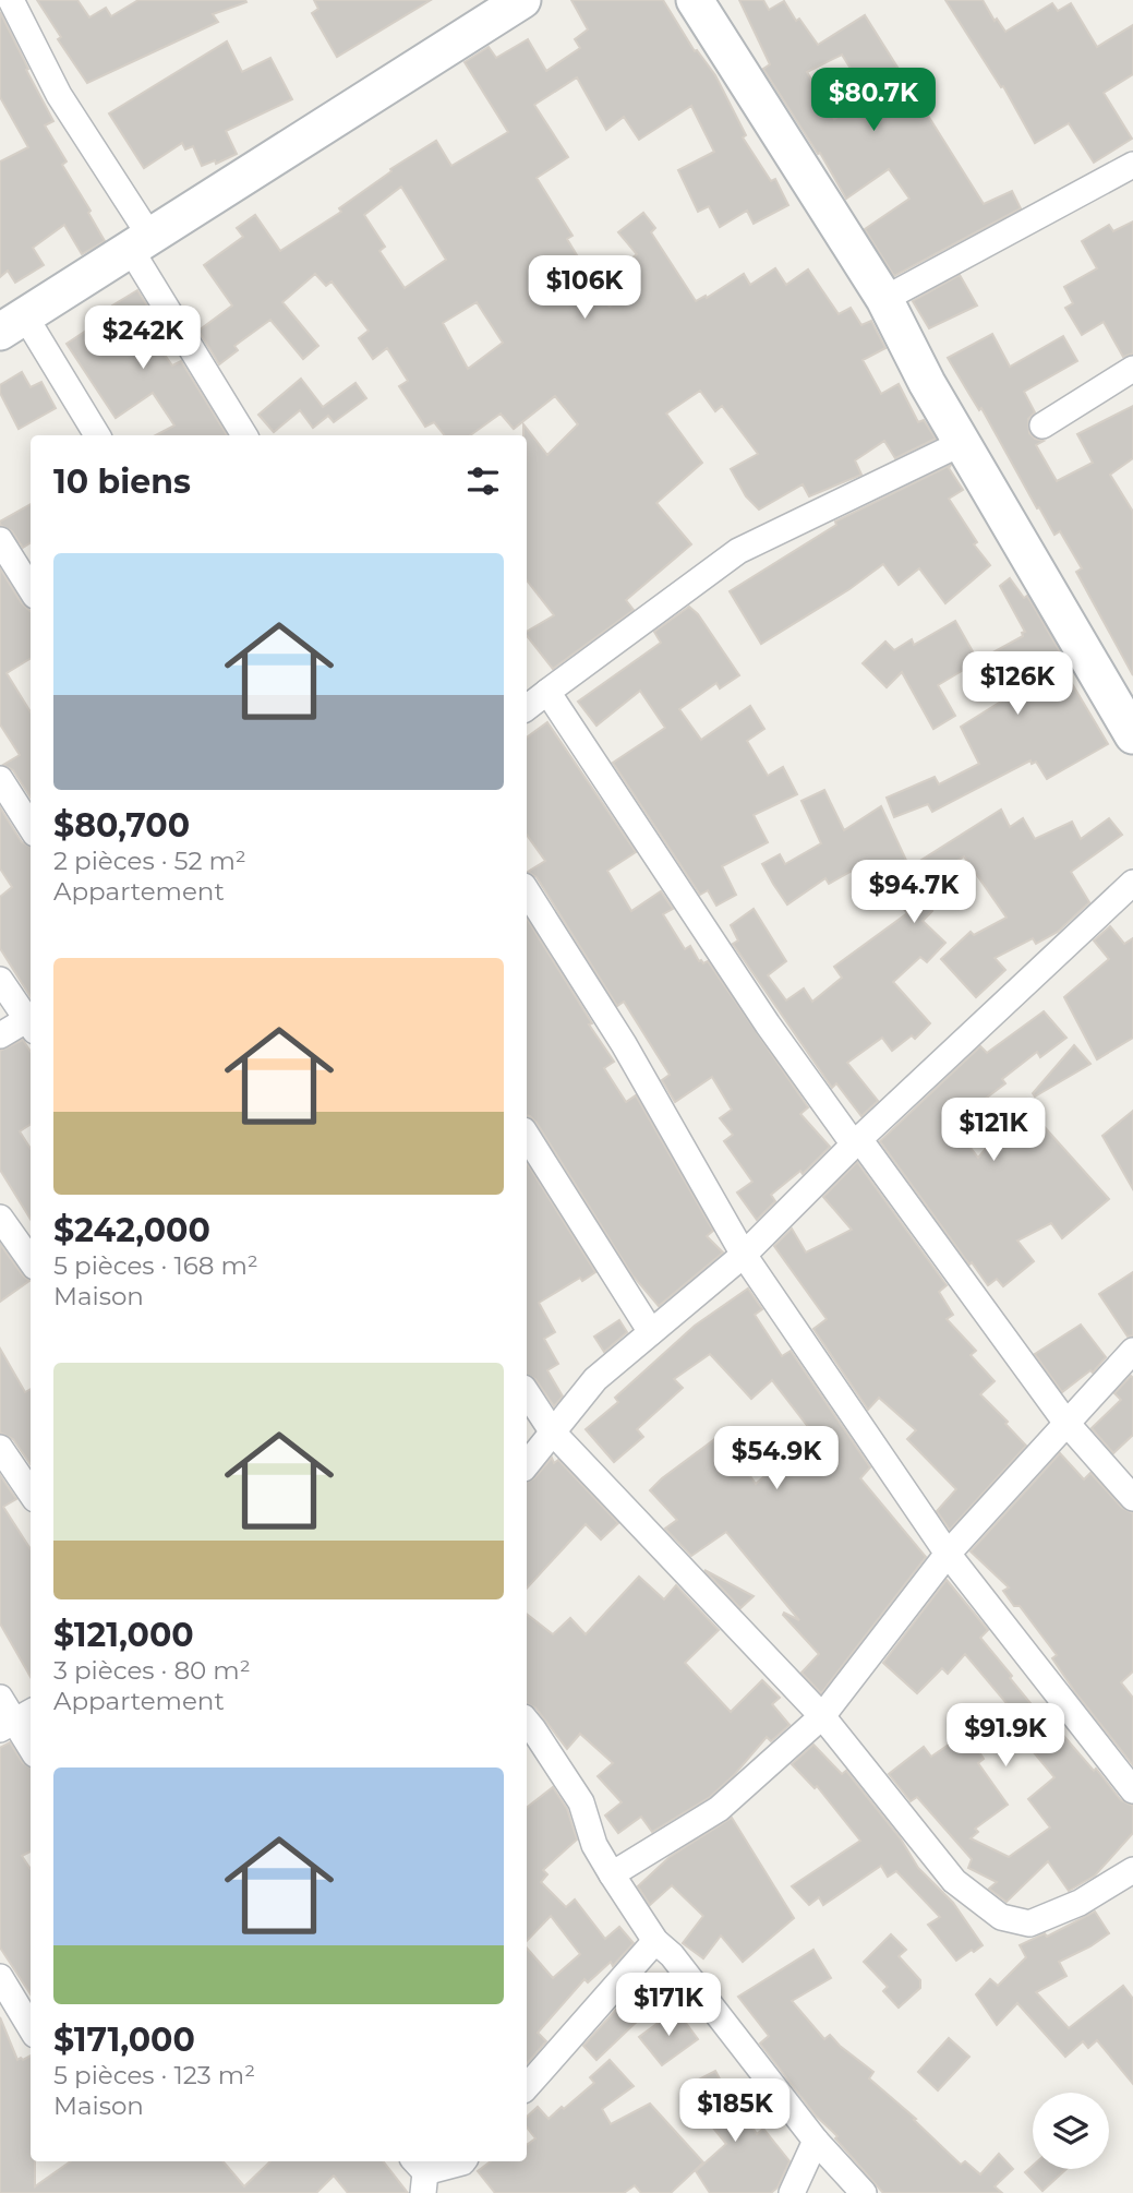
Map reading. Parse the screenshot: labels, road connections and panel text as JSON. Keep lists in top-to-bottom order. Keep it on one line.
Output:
{"page":{"price":["$80.7K","$106K","$242K","$126K","$94.7K","$121K","$54.9K","$91.9K","$171K","$185K"],"heading":"10 biens","list":[{"name":"$80,700","note":"2 pièces · 52 m² · Appartement"},{"name":"$242,000","note":"5 pièces · 168 m² · Maison"},{"name":"$121,000","note":"3 pièces · 80 m² · Appartement"},{"name":"$171,000","note":"5 pièces · 123 m² · Maison"}]}}
